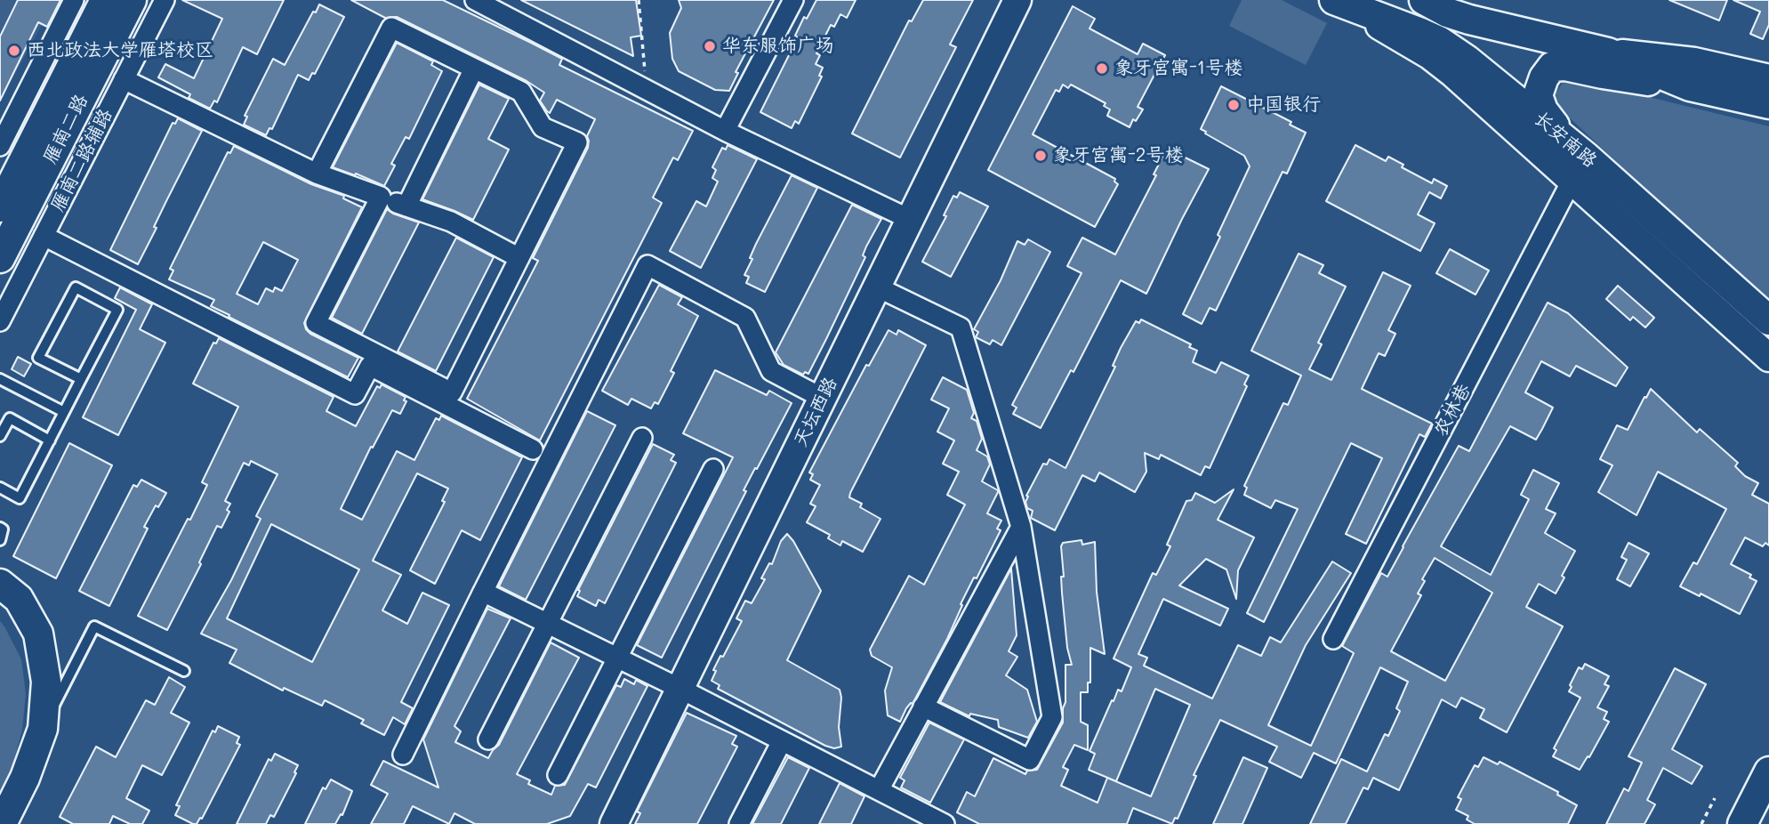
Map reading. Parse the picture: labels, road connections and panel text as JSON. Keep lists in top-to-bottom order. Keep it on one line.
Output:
{"streets":{"main road":["雁南二路","长安南路"],"street":["雁南二路辅路","农林巷","天坛西路"]},"places":["华东服饰广场","西北政法大学雁塔校区","象牙宫寓-1号楼","中国银行","象牙宫寓-2号楼"]}
